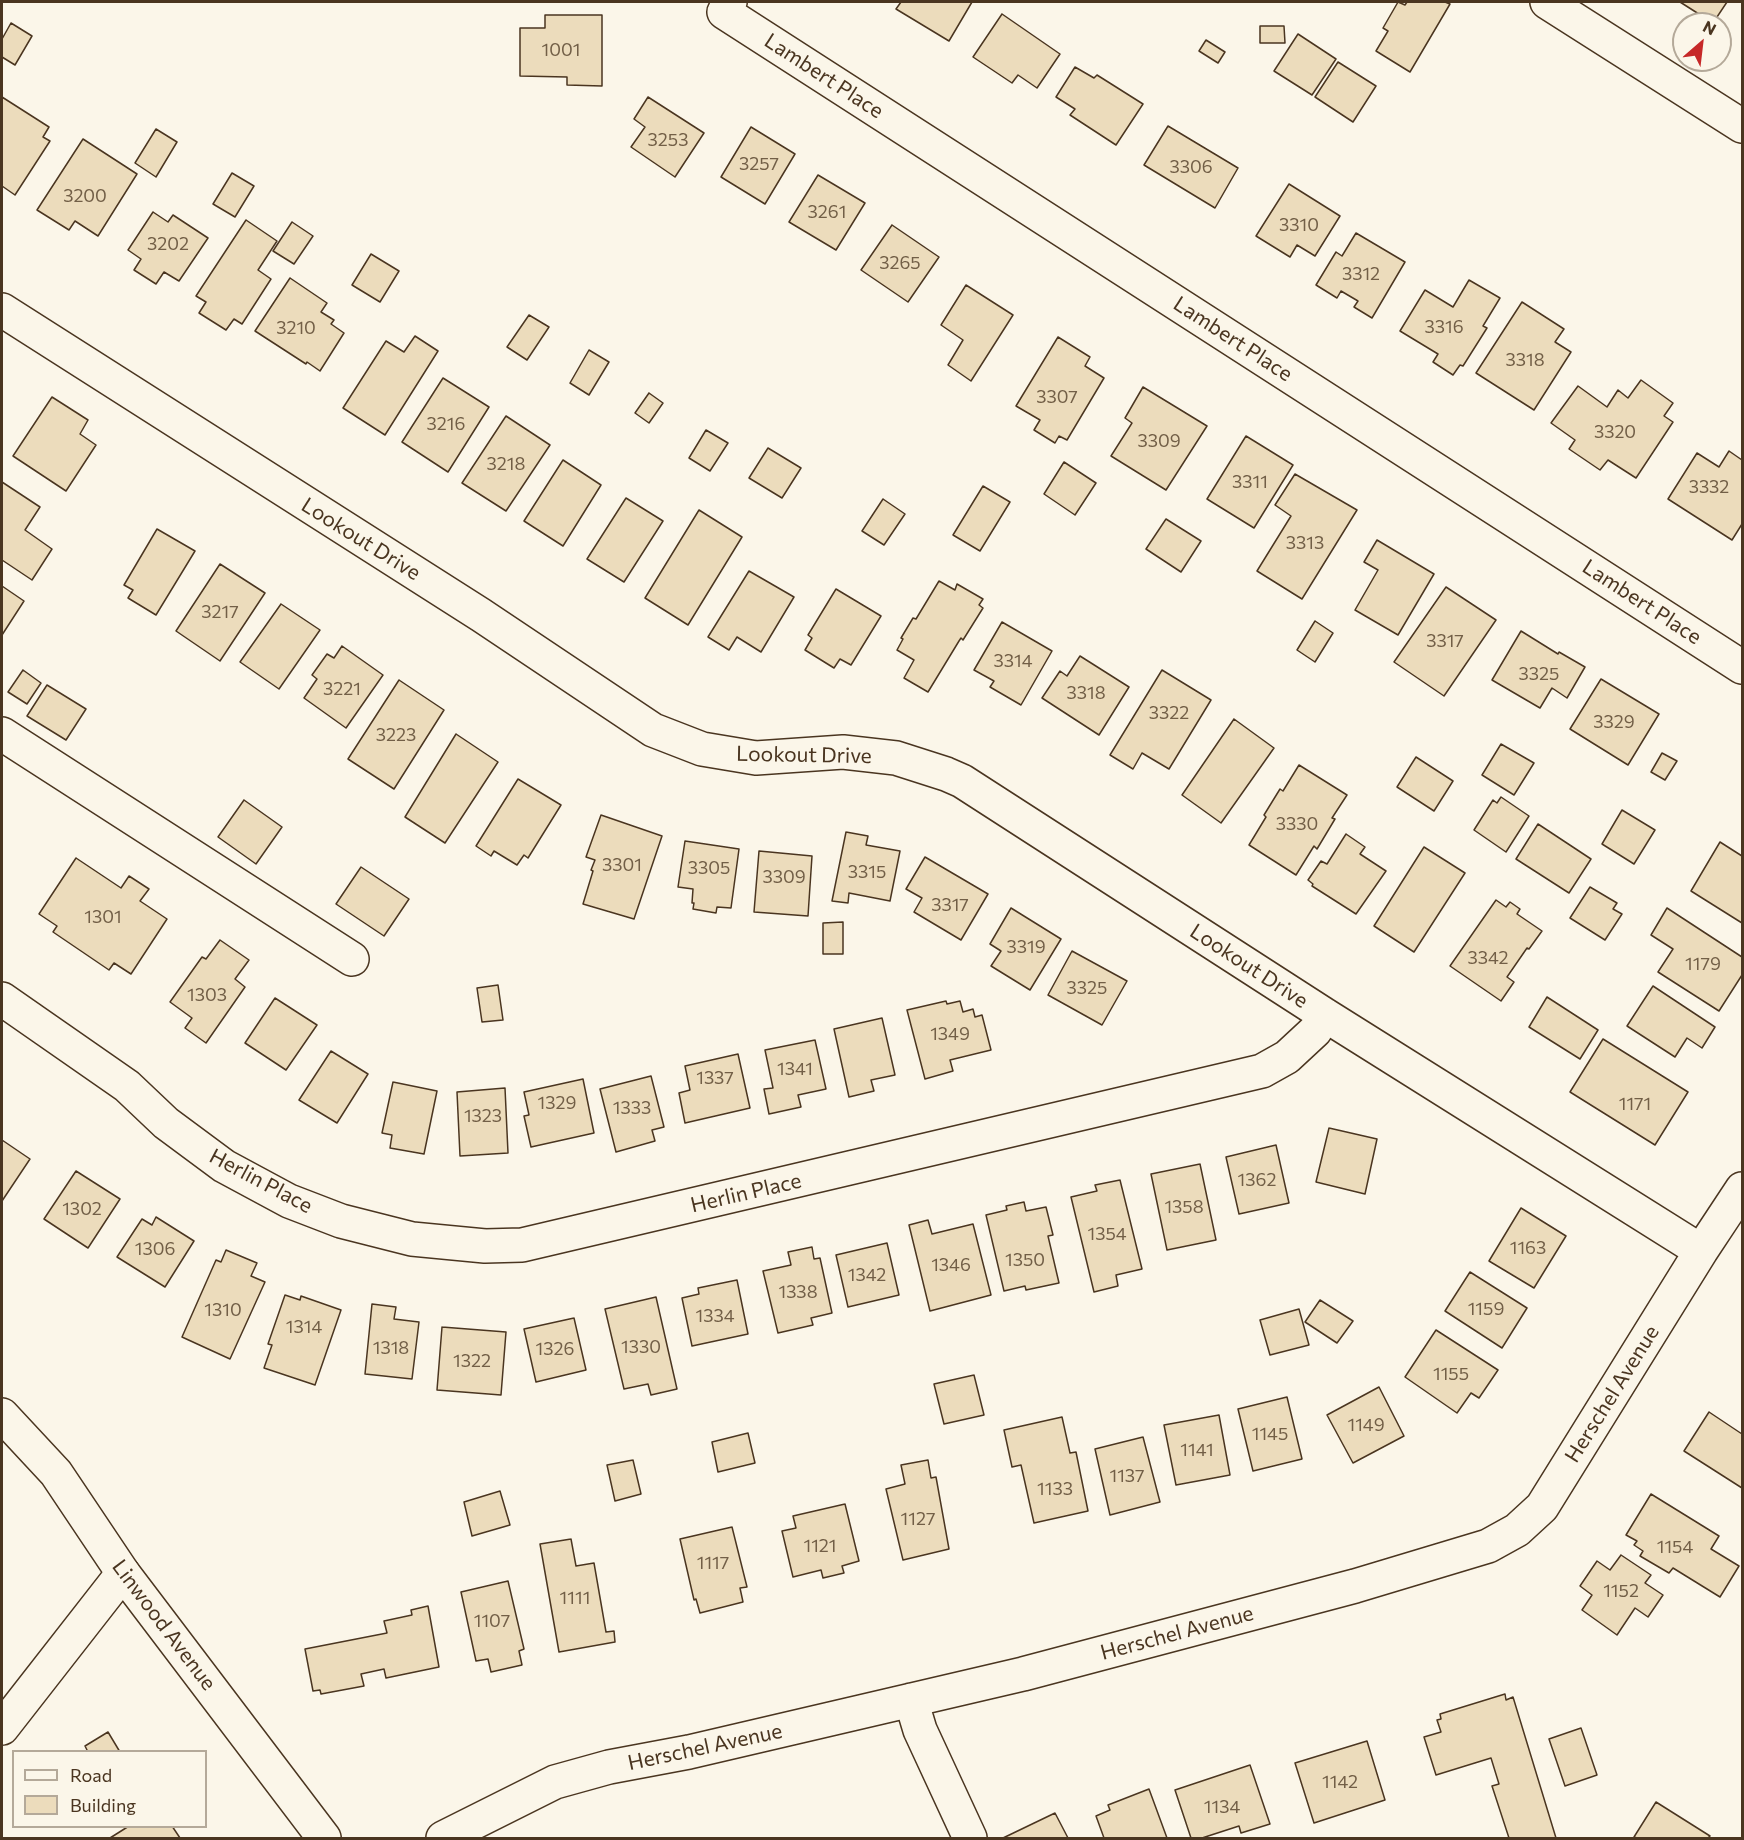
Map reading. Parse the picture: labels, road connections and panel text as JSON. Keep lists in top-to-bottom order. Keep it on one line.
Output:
{"streets":{"street":["Lambert Place","Lookout Drive","Herlin Place","Herschel Avenue","Linwood Avenue"]},"crossings":[["Lookout Drive","Herlin Place"],["Lookout Drive","Herschel Avenue"]],"house_numbers":["1001","3253","3257","3306","3200","3261","3310","3202","3265","3312","3316","3210","3318","3307","3216","3320","3309","3218","3311","3332","3313","3217","3317","3314","3325","3221","3318","3322","3329","3223","3330","3301","3305","3315","3309","3317","1301","3319","3342","1179","3325","1303","1349","1341","1337","1329","1171","1333","1323","1362","1358","1302","1354","1163","1306","1350","1346","1342","1338","1159","1310","1334","1314","1330","1318","1326","1322","1155","1149","1145","1141","1137","1133","1127","1121","1154","1117","1152","1111","1107","1142","1134"],"legend":["Road","Building"],"north":"top right"}
